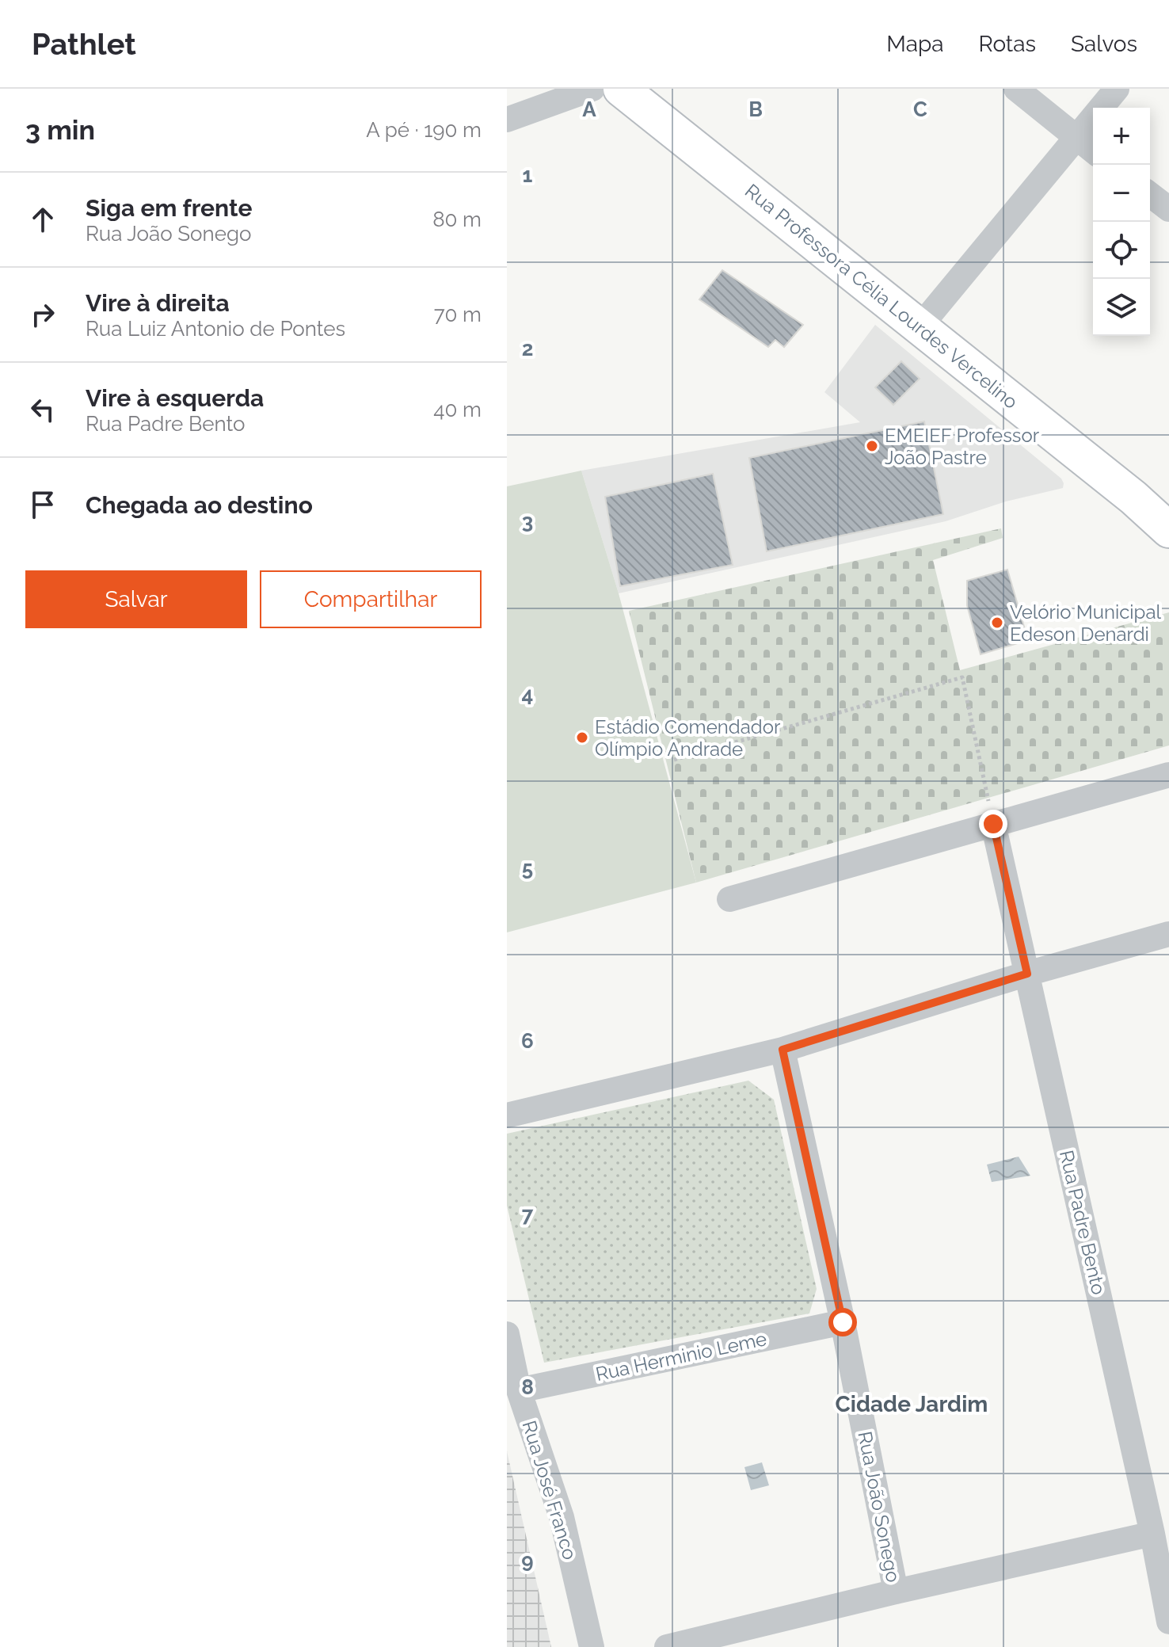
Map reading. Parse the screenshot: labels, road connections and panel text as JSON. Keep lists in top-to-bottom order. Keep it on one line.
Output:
{"streets":{"main road":["Rua Professora Célia Lourdes Vercelino"],"street":["Rua Padre Bento","Rua Herminio Leme","Rua José Franco","Rua João Sonego"]},"crossings":[["Rua Herminio Leme","Rua José Franco"],["Rua Herminio Leme","Rua João Sonego"]],"districts":["Cidade Jardim"],"places":["EMEIEF Professor João Pastre","Velório Municipal Edeson Denardi","Estádio Comendador Olímpio Andrade"],"page":{"header":"Pathlet","nav":["Mapa","Rotas","Salvos"],"heading":["3 min","A pé · 190 m"],"map_buttons":["+","−"],"list":[["Siga em frente","Rua João Sonego","80 m"],["Vire à direita","Rua Luiz Antonio de Pontes","70 m"],["Vire à esquerda","Rua Padre Bento","40 m"],"Chegada ao destino"],"buttons":["Salvar","Compartilhar"]},"grid":{"columns":["A","B","C"],"rows":["1","2","3","4","5","6","7","8","9"]}}
